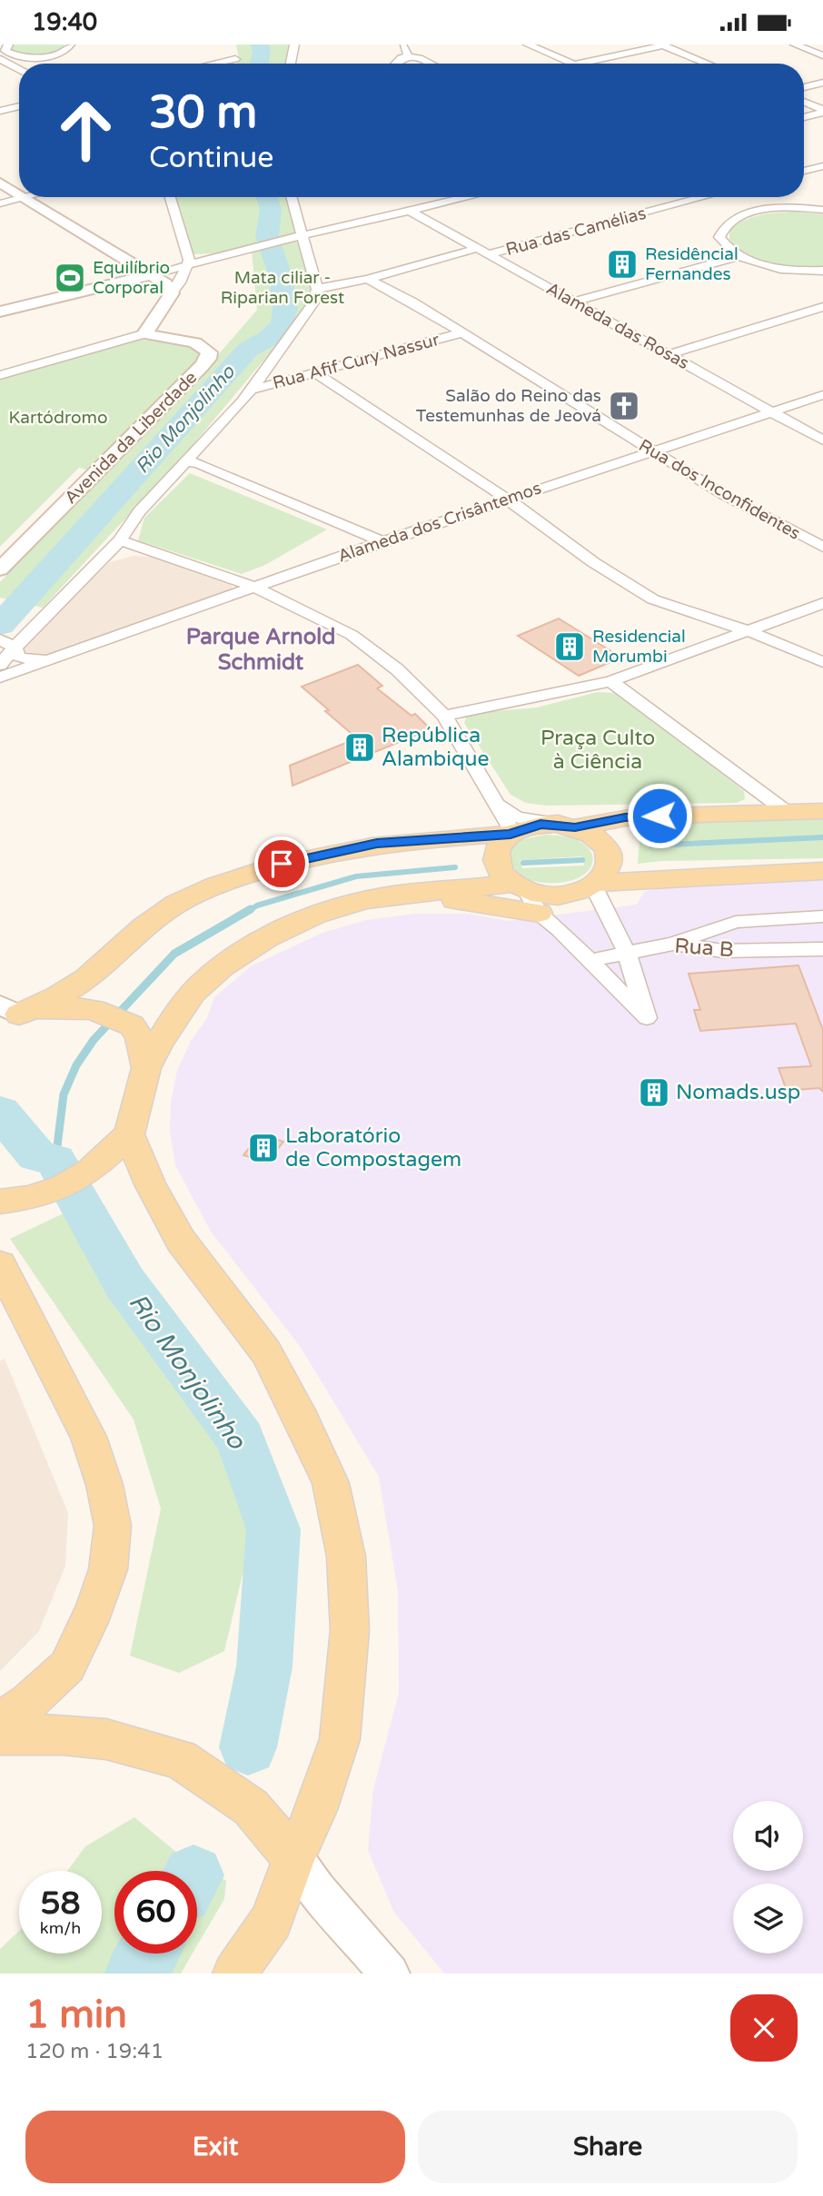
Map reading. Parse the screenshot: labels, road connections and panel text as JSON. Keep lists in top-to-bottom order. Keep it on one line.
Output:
{"streets":{"street":["Rua das Camélias","Alameda das Rosas","Rua Afif Cury Nassur","Avenida da Liberdade","Rua dos Inconfidentes","Alameda dos Crisântemos","Rua B"]},"crossings":[["Rua das Camélias","Alameda das Rosas"],["Rua das Camélias","Rua dos Inconfidentes"],["Alameda das Rosas","Alameda dos Crisântemos"],["Rua Afif Cury Nassur","Rua dos Inconfidentes"],["Rua dos Inconfidentes","Alameda dos Crisântemos"]],"districts":["Parque Arnold Schmidt"],"water":["Rio Monjolinho"],"parks":["Mata ciliar - Riparian Forest","Kartódromo","Praça Culto à Ciência"],"places":{"building":["Residêncial Fernandes","Residencial Morumbi","República Alambique","Nomads.usp","Laboratório de Compostagem"],"sports":["Equilíbrio Corporal"],"church":["Salão do Reino das Testemunhas de Jeová"]},"page":{"status":"19:40","turn":["30 m","Continue"],"speed":"58 km/h","limit":"60","heading":["1 min","120 m · 19:41"],"buttons":["Exit","Share"]}}
